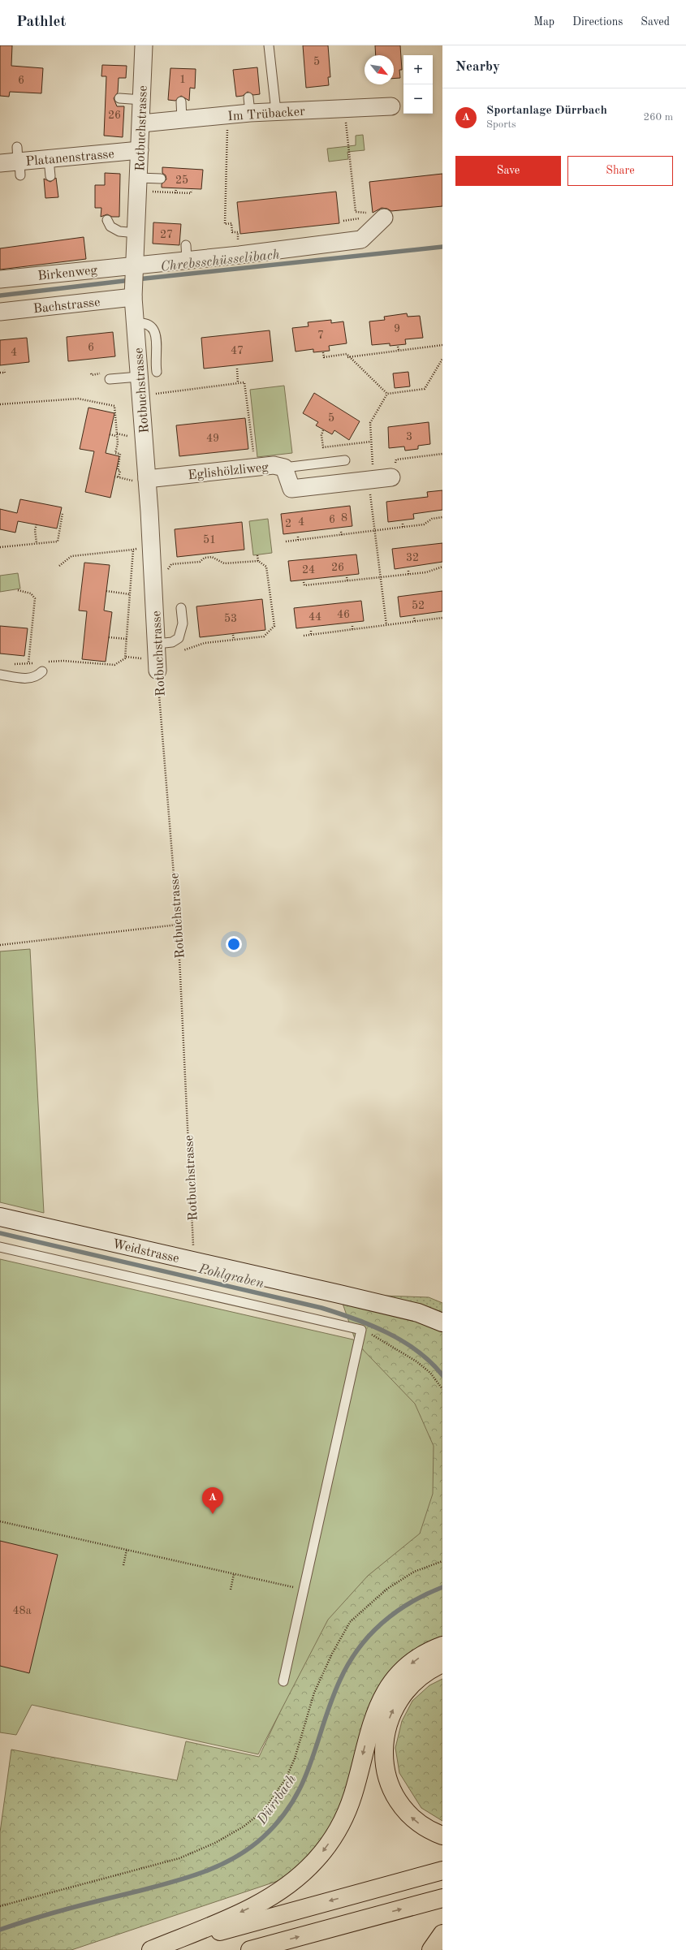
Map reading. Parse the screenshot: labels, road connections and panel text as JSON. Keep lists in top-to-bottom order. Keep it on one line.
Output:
{"streets":{"main road":["Weidstrasse"],"street":["Im Trübacker","Rotbuchstrasse","Platanenstrasse","Birkenweg","Bachstrasse","Eglishölzliweg"]},"crossings":[["Im Trübacker","Rotbuchstrasse"],["Rotbuchstrasse","Platanenstrasse"],["Rotbuchstrasse","Birkenweg"],["Rotbuchstrasse","Bachstrasse"],["Rotbuchstrasse","Eglishölzliweg"],["Rotbuchstrasse","Weidstrasse"]],"water":["Chrebsschüsselibach","Pohlgraben","Dürrbach"],"house_numbers":["5","1","6","26","25","27","9","7","6","47","4","5","3","49","8","6","4","2","51","32","26","24","52","46","44","53","48a"],"north":"bottom right","page":{"header":"Pathlet","nav":["Map","Directions","Saved"],"heading":"Nearby","map_buttons":["+","−"],"list":[{"mark":"A","name":"Sportanlage Dürrbach","note":"Sports","value":"260 m"}],"buttons":["Save","Share"],"pins":"A"}}
